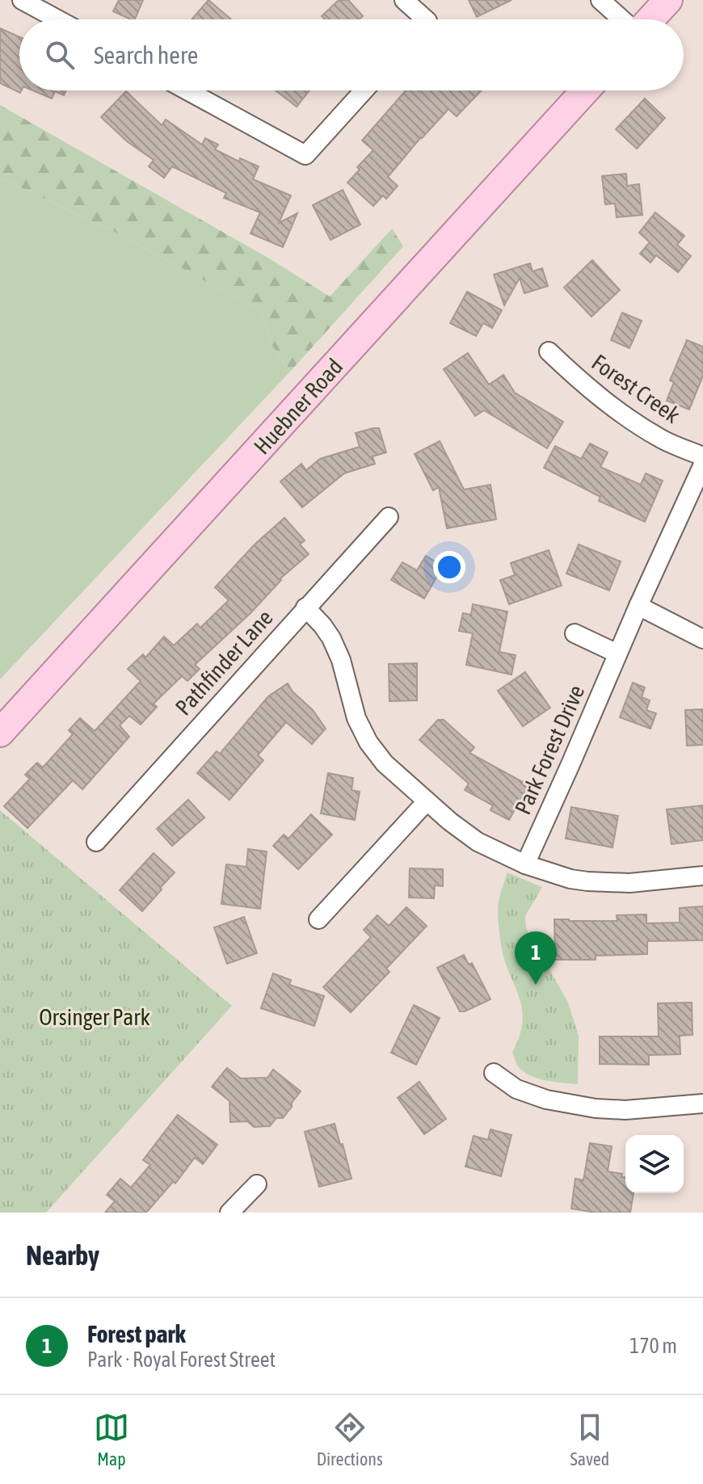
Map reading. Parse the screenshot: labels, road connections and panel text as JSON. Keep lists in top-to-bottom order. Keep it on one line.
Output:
{"streets":{"main road":["Huebner Road"],"street":["Forest Creek","Pathfinder Lane","Park Forest Drive"]},"parks":["Orsinger Park"],"page":{"search":"Search here","pins":"1","heading":"Nearby","list":[{"mark":"1","name":"Forest park","note":"Park · Royal Forest Street","value":"170 m"}],"nav":["Map","Directions","Saved"]}}
